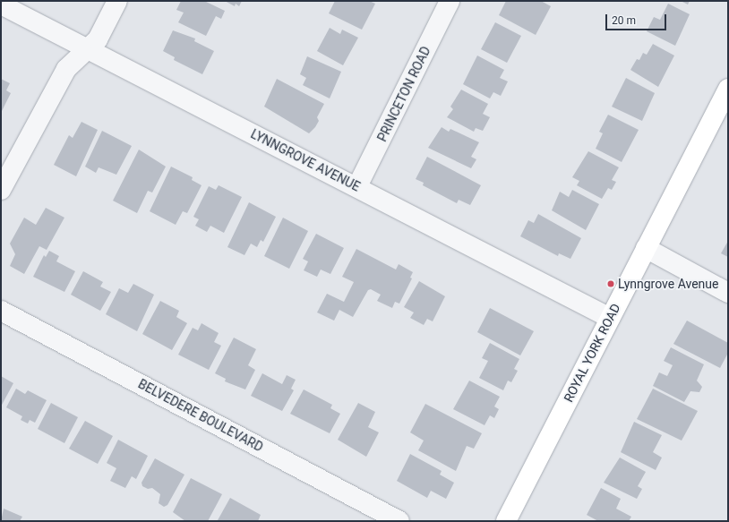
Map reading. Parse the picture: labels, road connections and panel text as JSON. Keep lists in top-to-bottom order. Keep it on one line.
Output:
{"streets":{"main road":["ROYAL YORK ROAD"],"street":["PRINCETON ROAD","LYNNGROVE AVENUE","BELVEDERE BOULEVARD"]},"crossings":[["PRINCETON ROAD","LYNNGROVE AVENUE"],["LYNNGROVE AVENUE","ROYAL YORK ROAD"]],"places":["Lynngrove Avenue"],"scale_bar":"20 m"}
